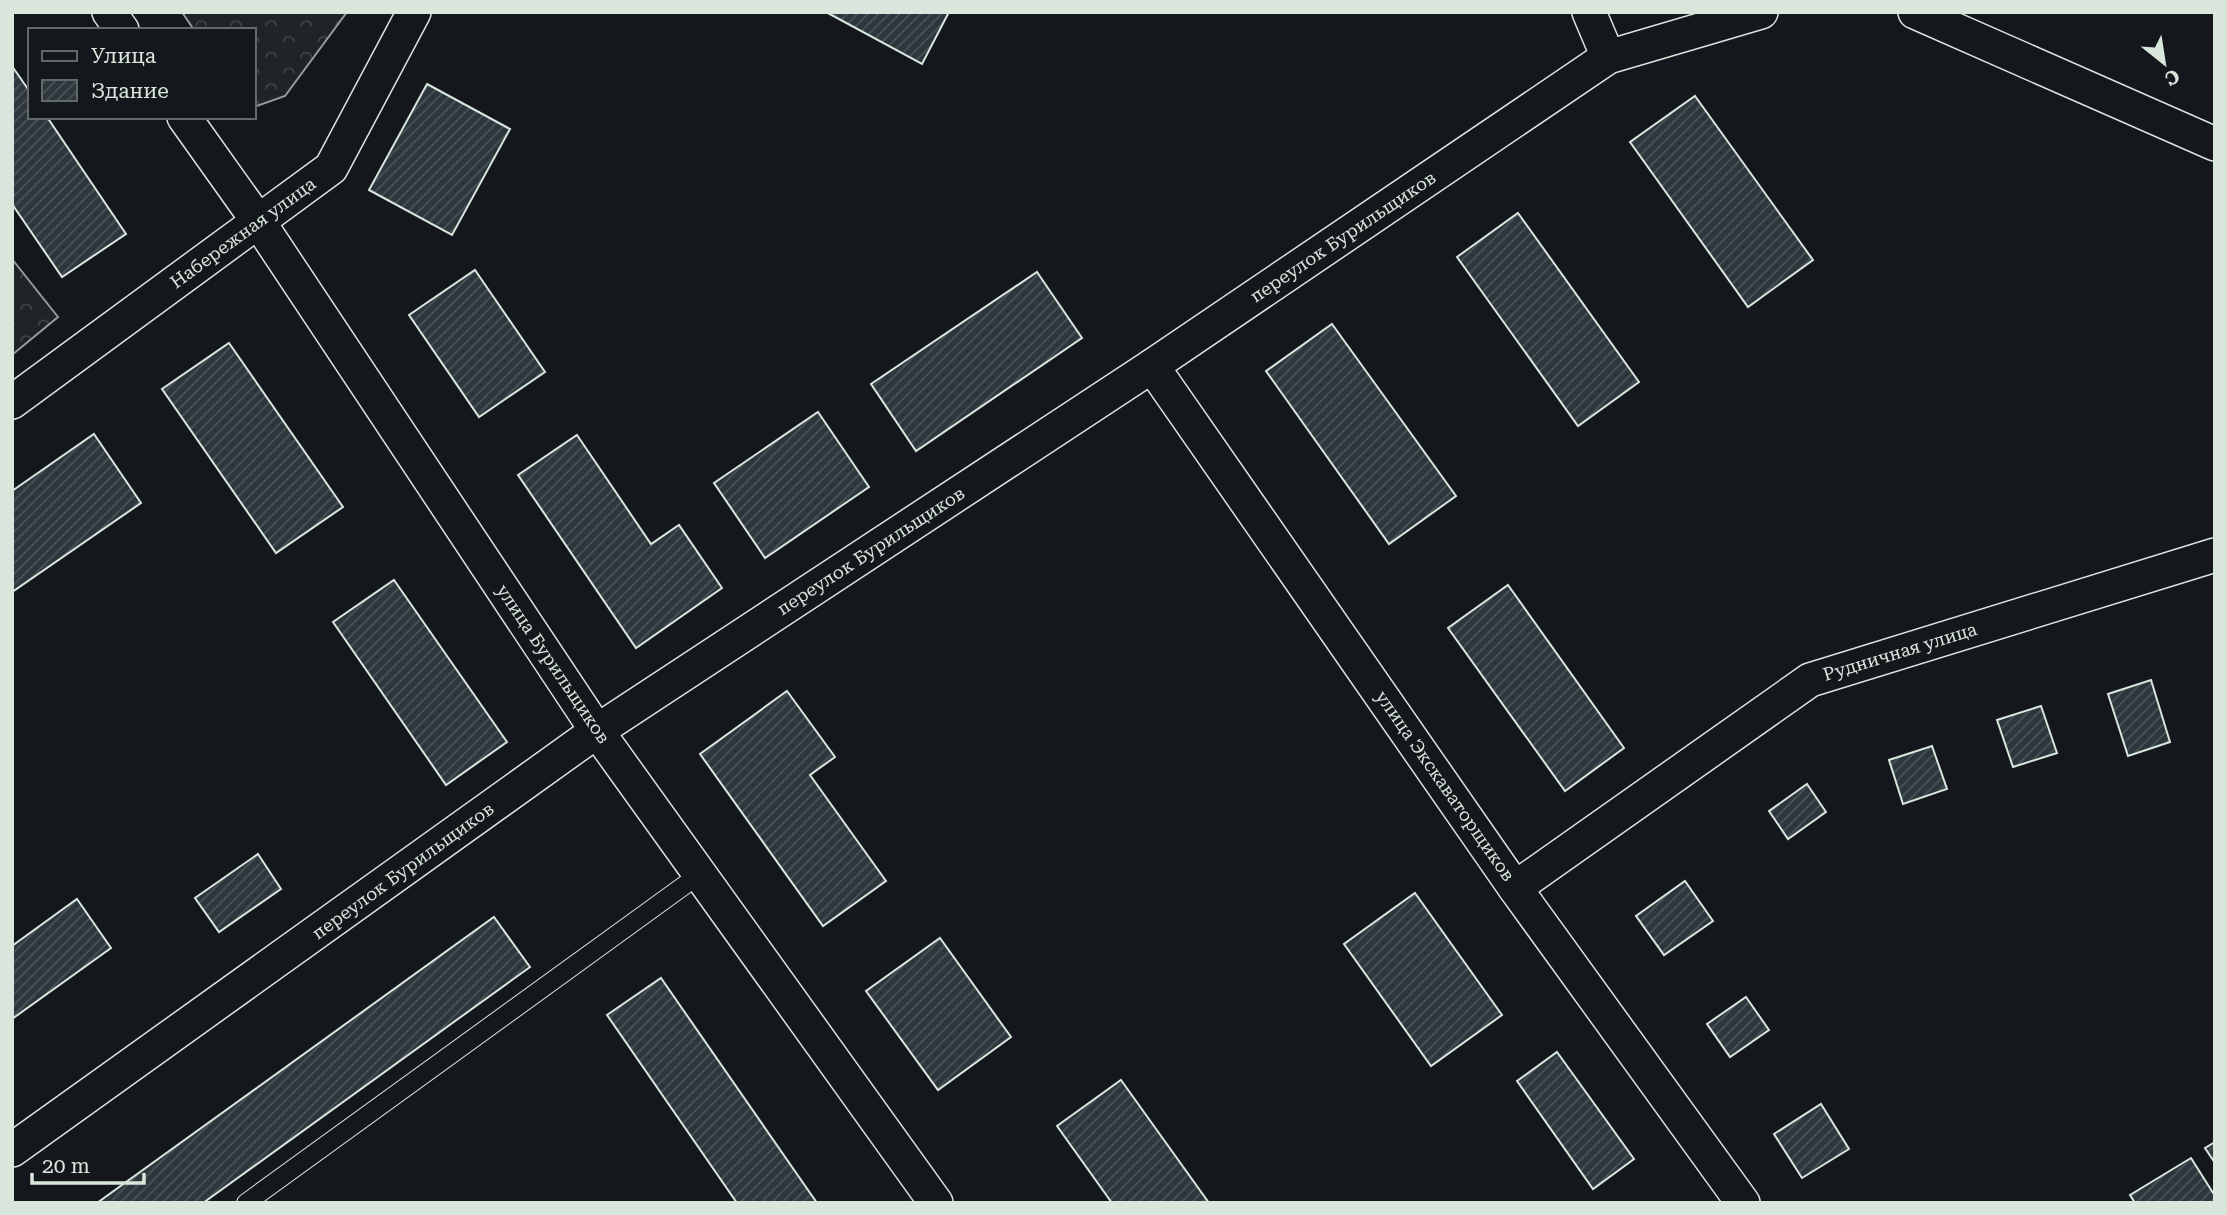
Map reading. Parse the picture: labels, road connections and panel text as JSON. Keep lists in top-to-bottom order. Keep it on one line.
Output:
{"streets":{"street":["Набережная улица","переулок Бурильщиков","Рудничная улица","улица Бурильщиков","улица Экскаваторщиков"]},"crossings":[["Набережная улица","улица Бурильщиков"],["переулок Бурильщиков","улица Бурильщиков"],["переулок Бурильщиков","улица Экскаваторщиков"],["Рудничная улица","улица Экскаваторщиков"]],"legend":["Улица","Здание"],"scale_bar":"20 m","north":"bottom right"}
